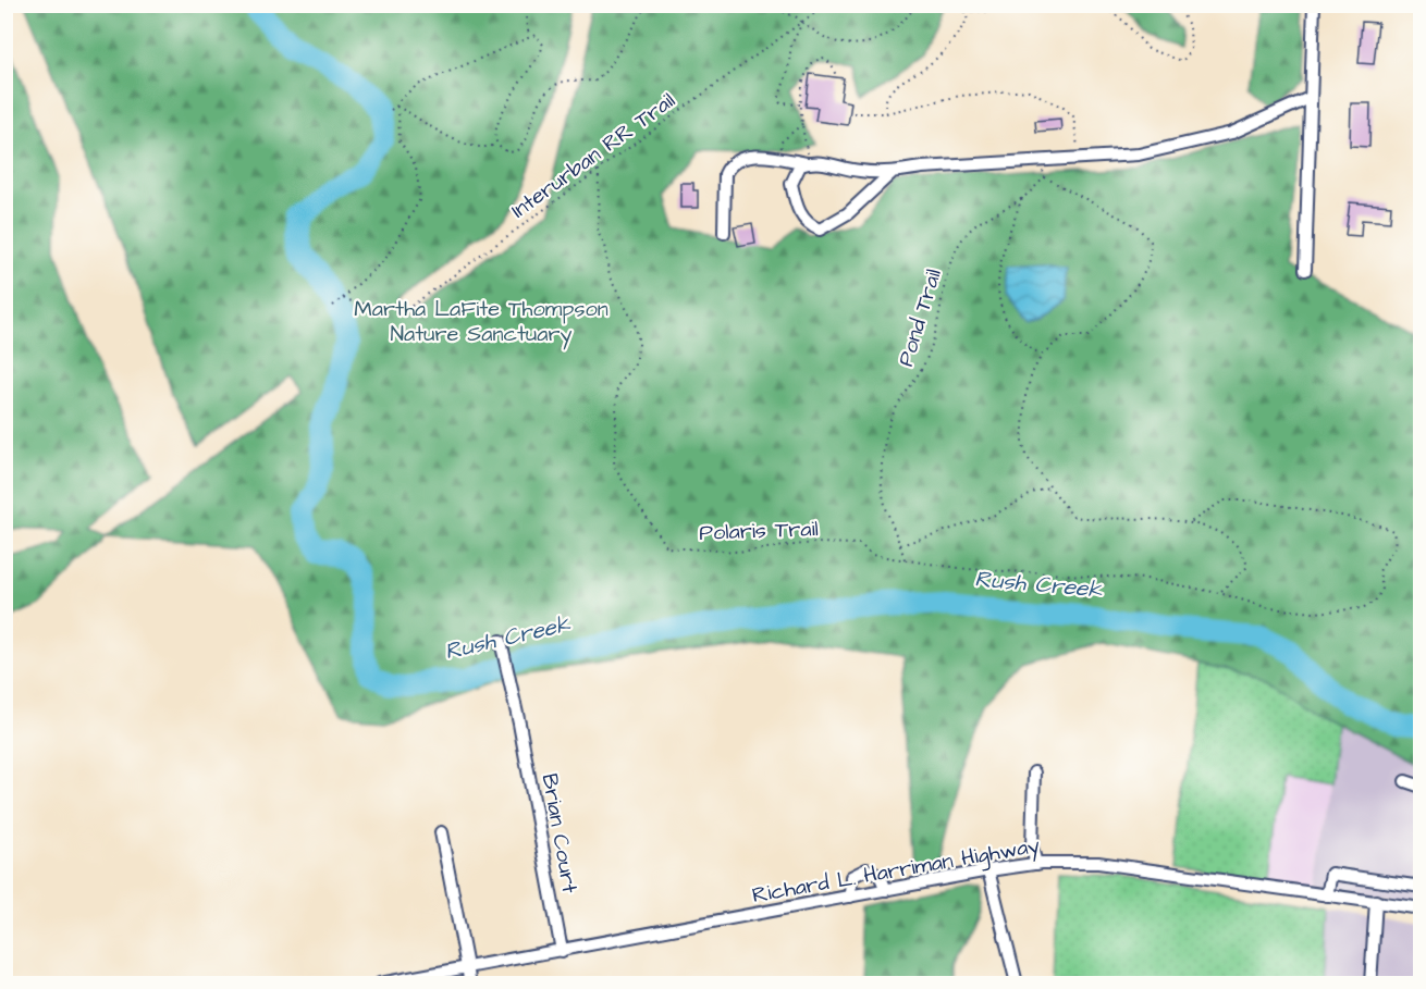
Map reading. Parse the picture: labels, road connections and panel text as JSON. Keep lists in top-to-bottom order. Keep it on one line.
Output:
{"streets":{"street":["Brian Court","Richard L. Harriman Highway"],"path":["Interurban RR Trail","Pond Trail","Polaris Trail"]},"crossings":[["Interurban RR Trail","Polaris Trail"],["Pond Trail","Polaris Trail"],["Brian Court","Richard L. Harriman Highway"]],"water":["Rush Creek"],"parks":["Martha LaFite Thompson Nature Sanctuary"]}
